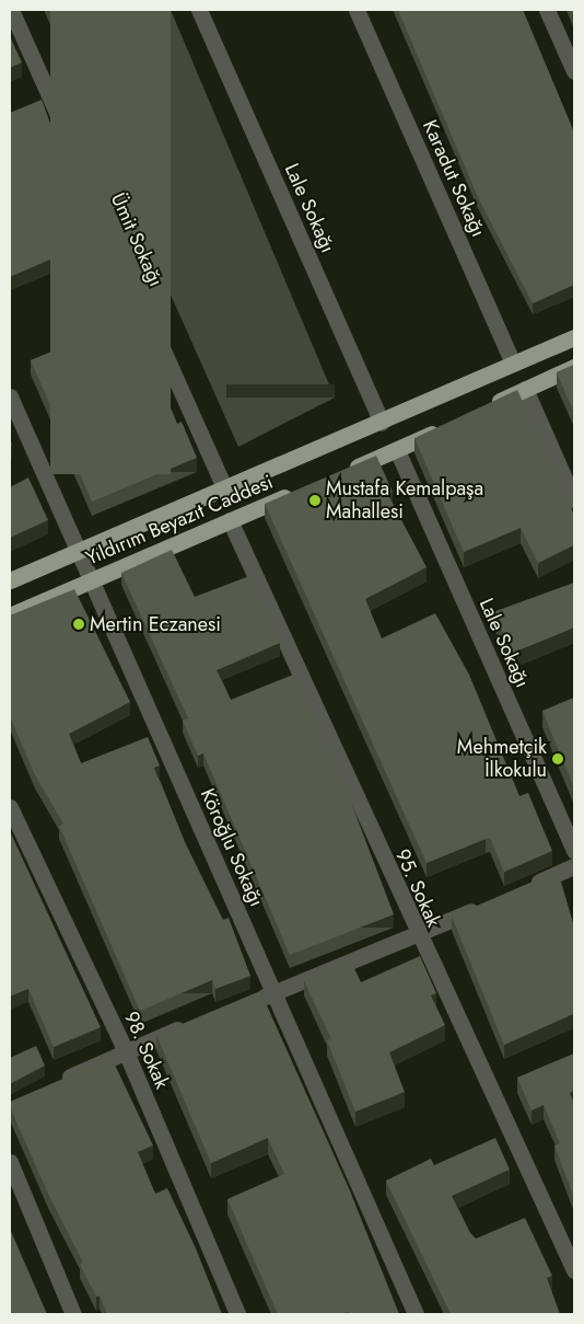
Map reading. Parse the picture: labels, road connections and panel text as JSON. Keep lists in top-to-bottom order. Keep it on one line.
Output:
{"streets":{"main road":["Yıldırım Beyazıt Caddesi"],"street":["Karadut Sokağı","Lale Sokağı","Ümit Sokağı","Köroğlu Sokağı","95. Sokak","98. Sokak"]},"crossings":[["Karadut Sokağı","Yıldırım Beyazıt Caddesi"],["Lale Sokağı","Yıldırım Beyazıt Caddesi"],["Ümit Sokağı","Yıldırım Beyazıt Caddesi"],["Yıldırım Beyazıt Caddesi","Köroğlu Sokağı"],["Yıldırım Beyazıt Caddesi","95. Sokak"]],"places":["Mustafa Kemalpaşa Mahallesi","Mertin Eczanesi","Mehmetçik İlkokulu"]}
